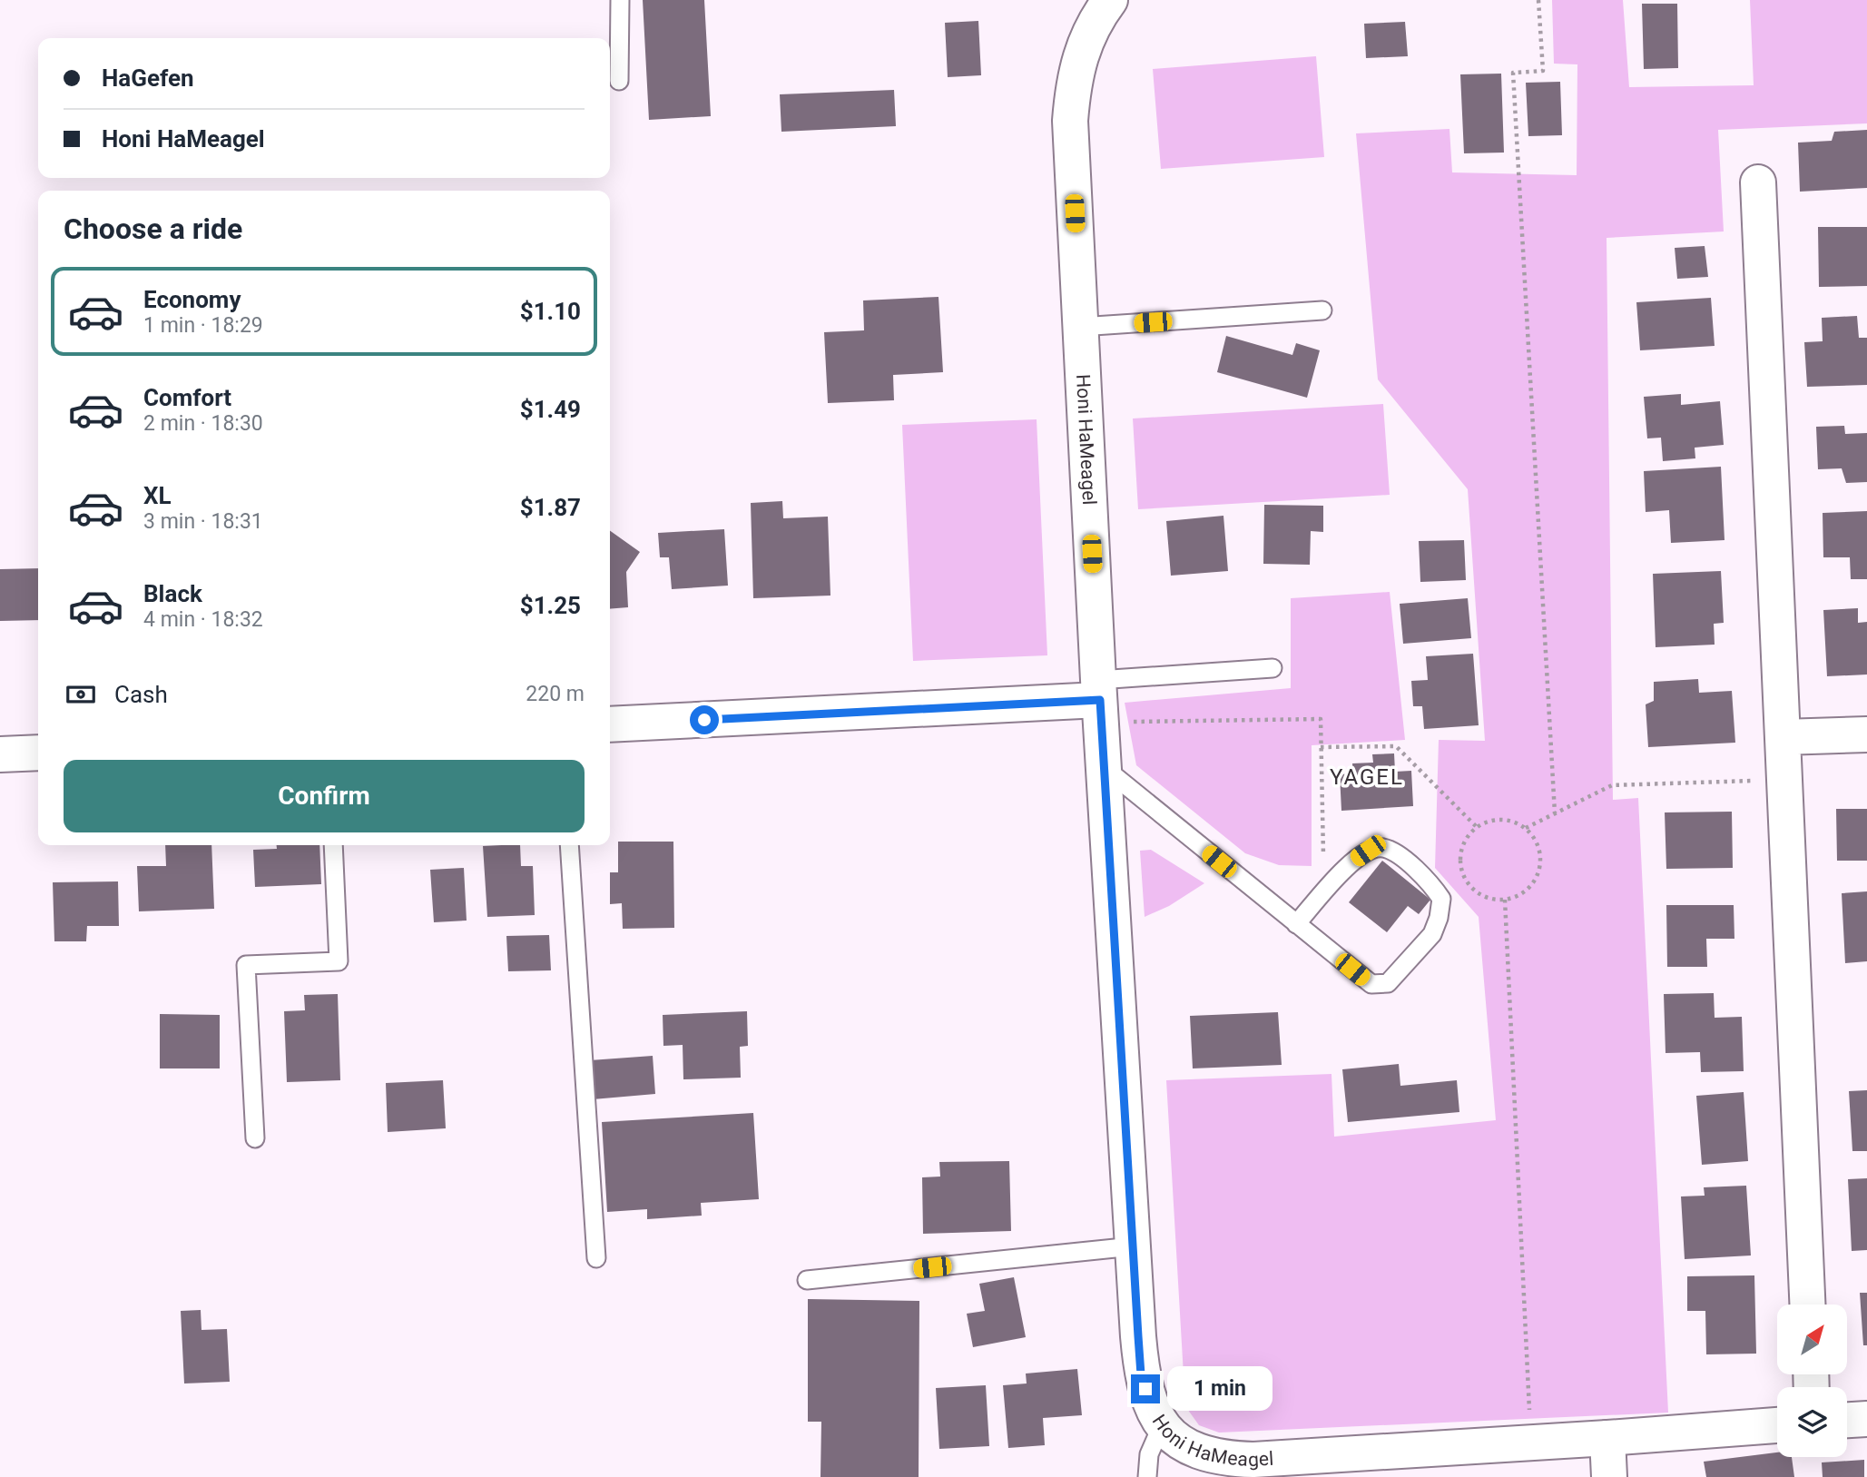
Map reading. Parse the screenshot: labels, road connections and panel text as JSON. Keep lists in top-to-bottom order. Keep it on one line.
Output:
{"streets":{"street":["Honi HaMeagel"]},"districts":["YAGEL"],"north":"top right","page":{"banner":["HaGefen","Honi HaMeagel"],"heading":"Choose a ride","list":[{"name":"Economy","note":"1 min · 18:29","value":"$1.10"},{"name":"Comfort","note":"2 min · 18:30","value":"$1.49"},{"name":"XL","note":"3 min · 18:31","value":"$1.87"},{"name":"Black","note":"4 min · 18:32","value":"$1.25"}],"pay":["Cash","220 m"],"buttons":"Confirm","bubble":"1 min"}}
